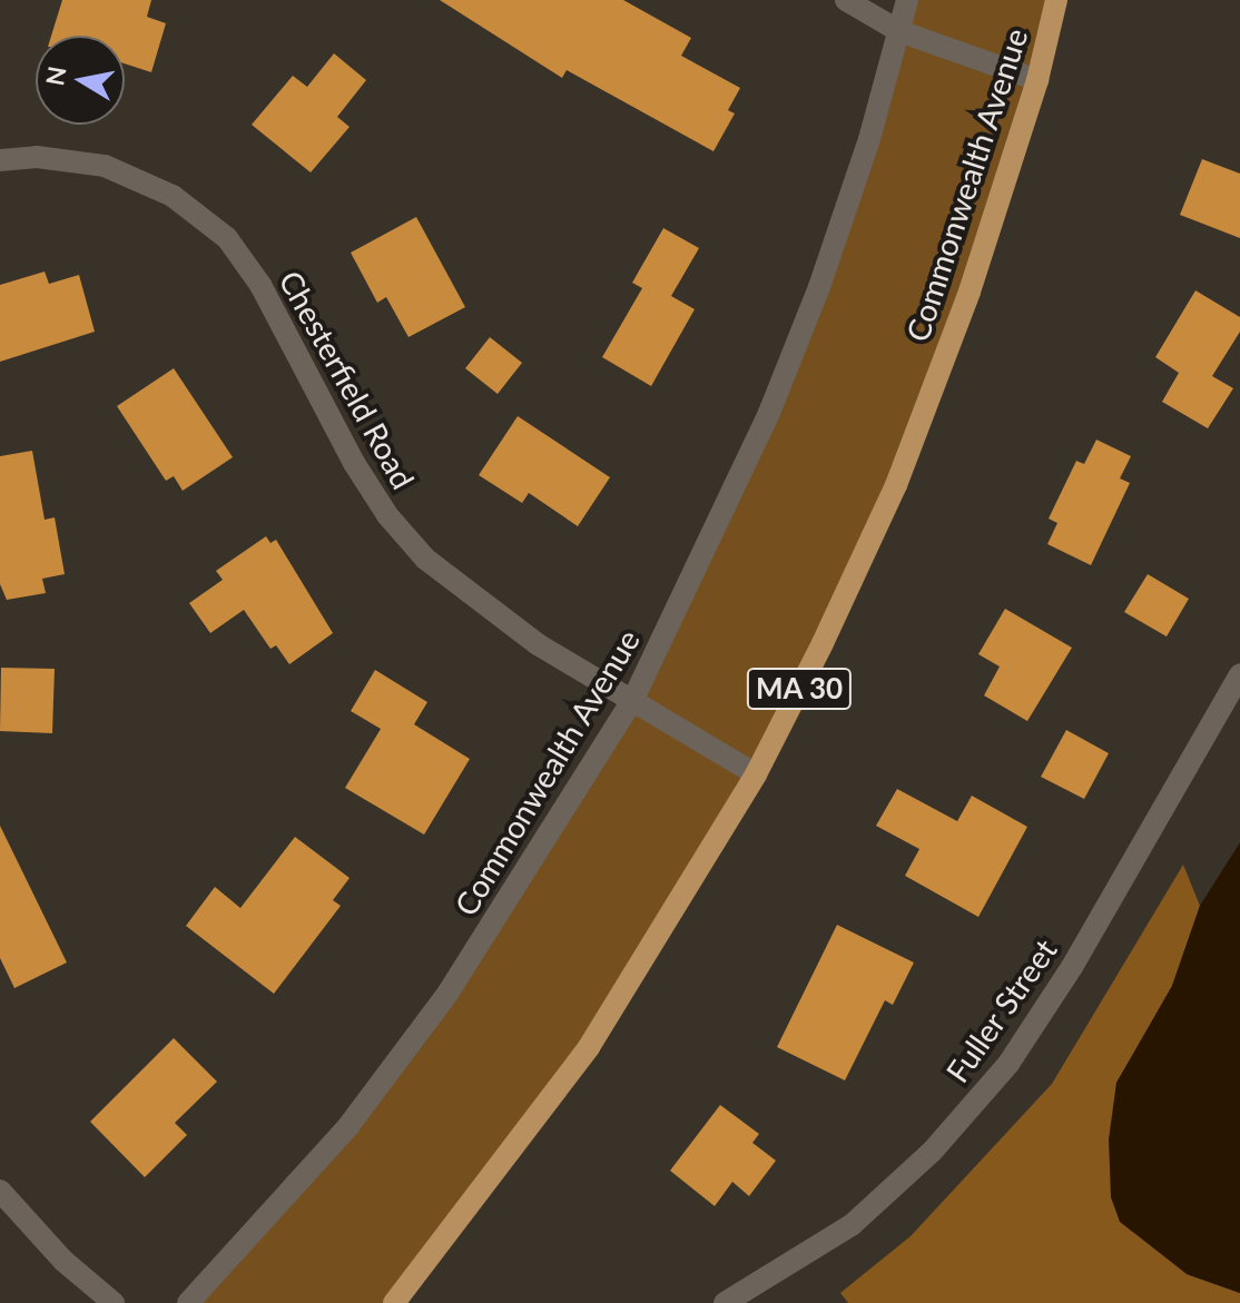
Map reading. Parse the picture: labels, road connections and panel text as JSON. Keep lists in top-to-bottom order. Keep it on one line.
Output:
{"streets":{"main road":["Commonwealth Avenue","MA 30"],"street":["Chesterfield Road","Fuller Street"]},"crossings":[["Commonwealth Avenue","Chesterfield Road"]],"north":"left"}
